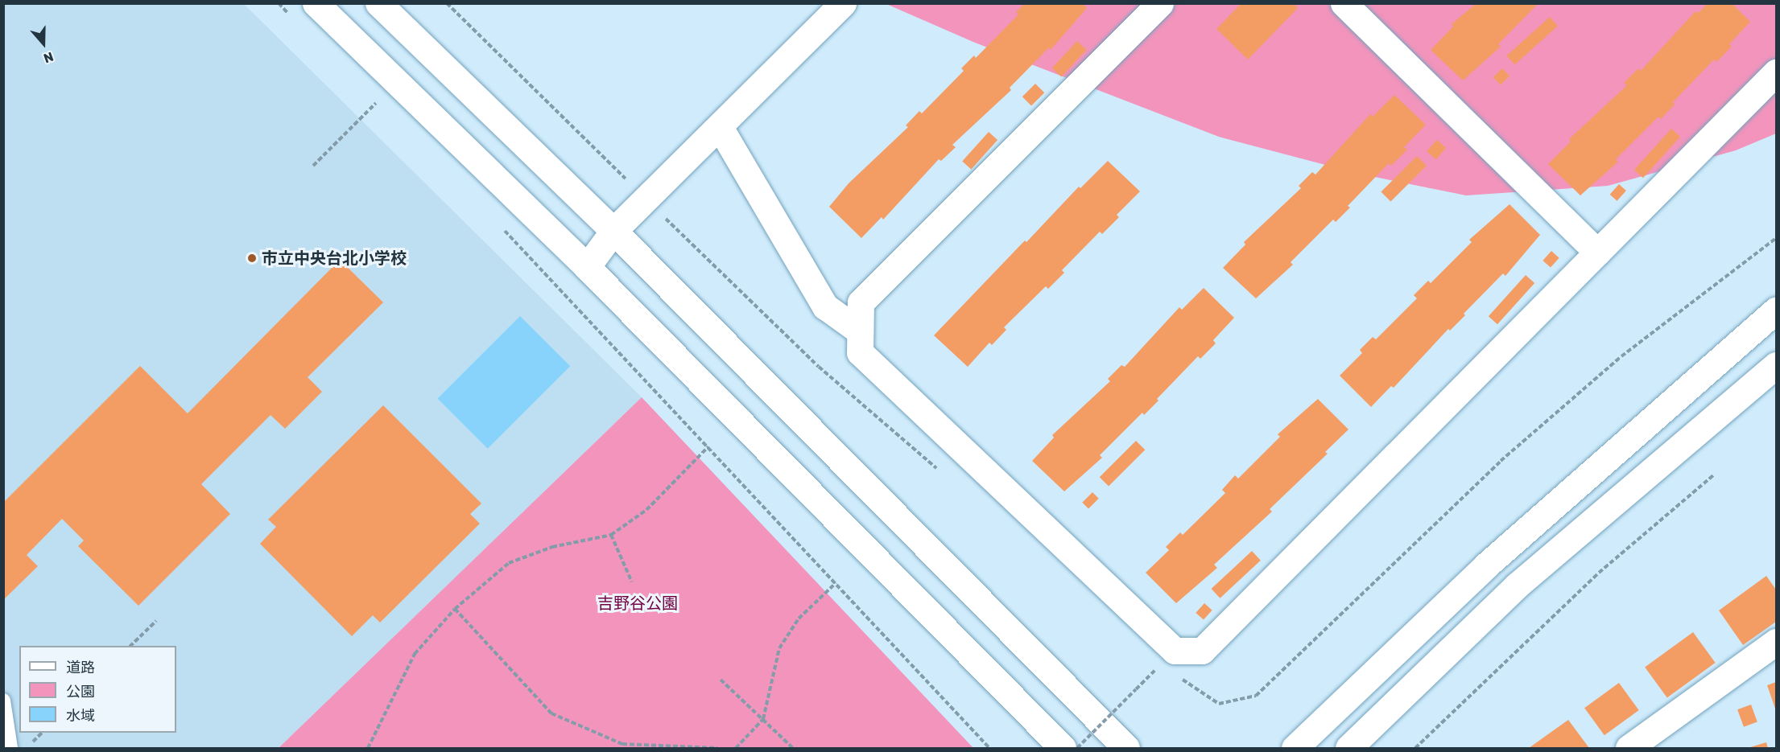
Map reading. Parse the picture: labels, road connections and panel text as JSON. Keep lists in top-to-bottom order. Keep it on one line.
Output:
{"parks":["吉野谷公園"],"places":["市立中央台北小学校"],"legend":["道路","公園","水域"],"north":"bottom"}
